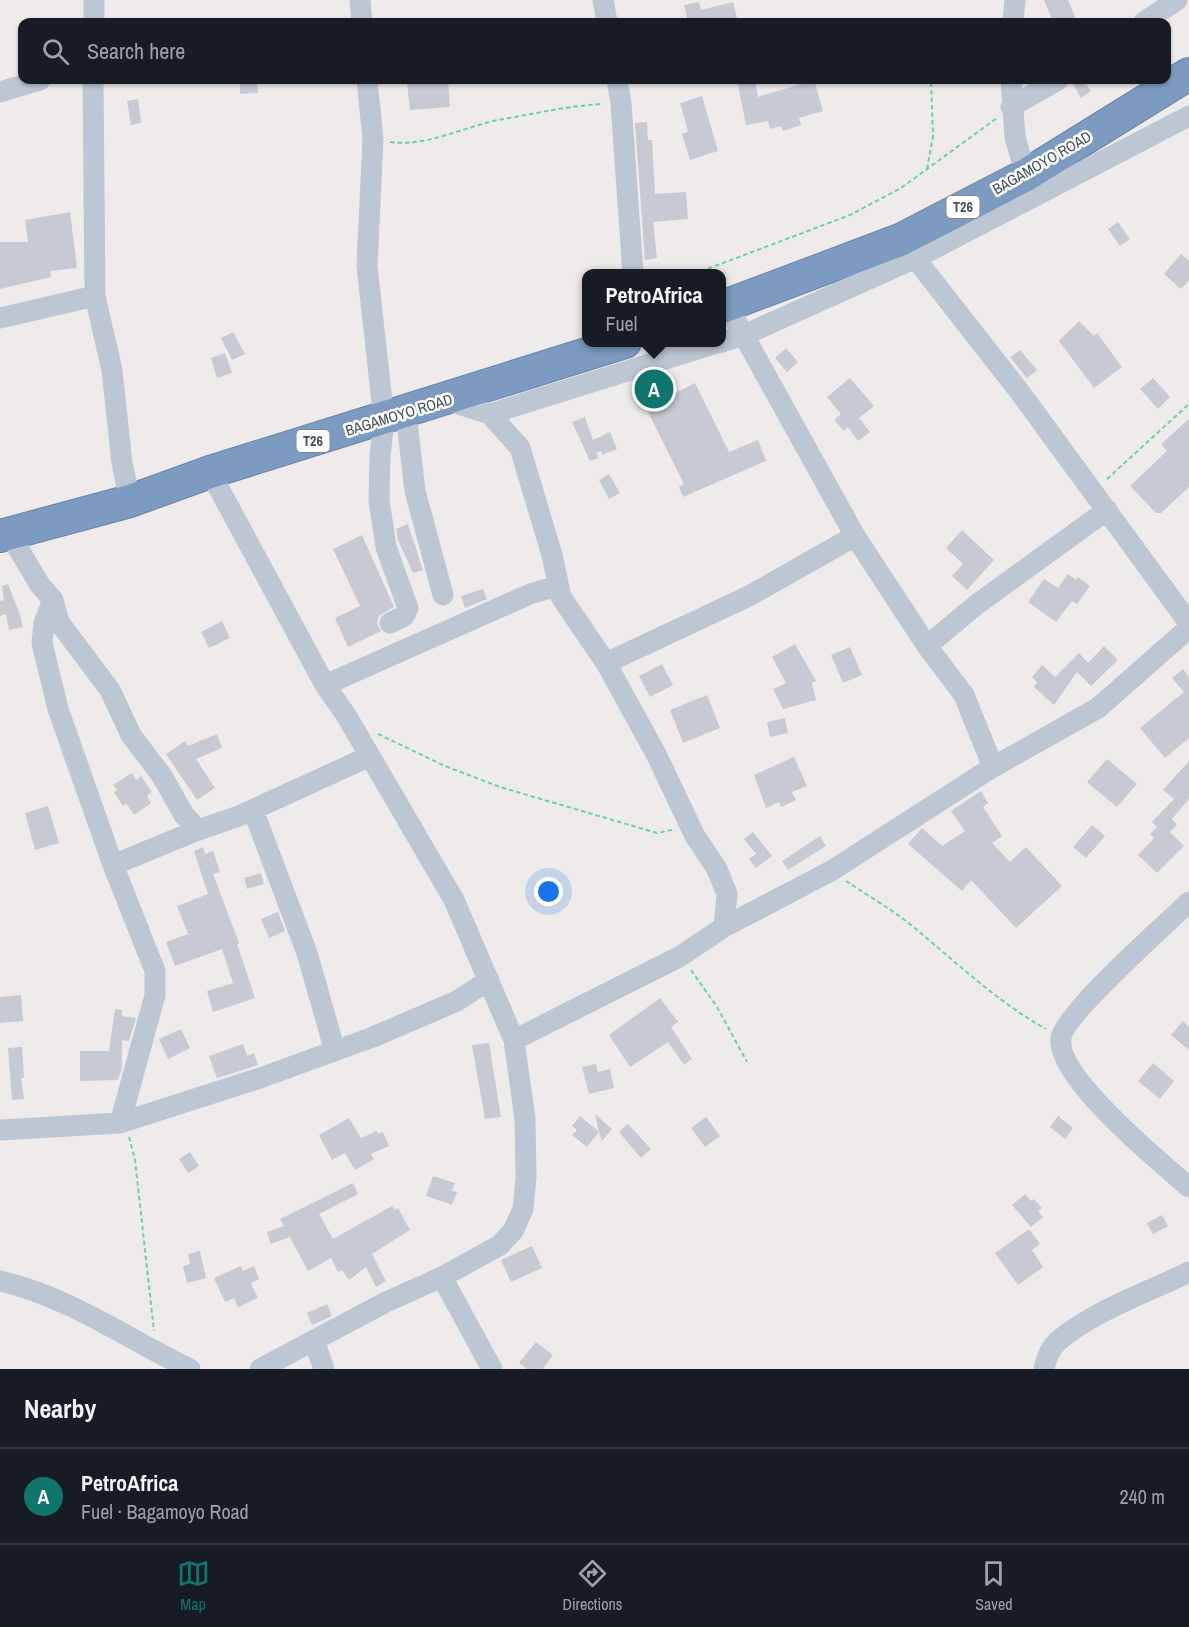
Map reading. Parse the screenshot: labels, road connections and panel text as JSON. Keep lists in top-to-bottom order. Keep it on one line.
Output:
{"streets":{"highway":["BAGAMOYO ROAD","T26"]},"page":{"search":"Search here","popup":["PetroAfrica","Fuel"],"pins":"A","heading":"Nearby","list":[{"mark":"A","name":"PetroAfrica","note":"Fuel · Bagamoyo Road","value":"240 m"}],"nav":["Map","Directions","Saved"]}}
